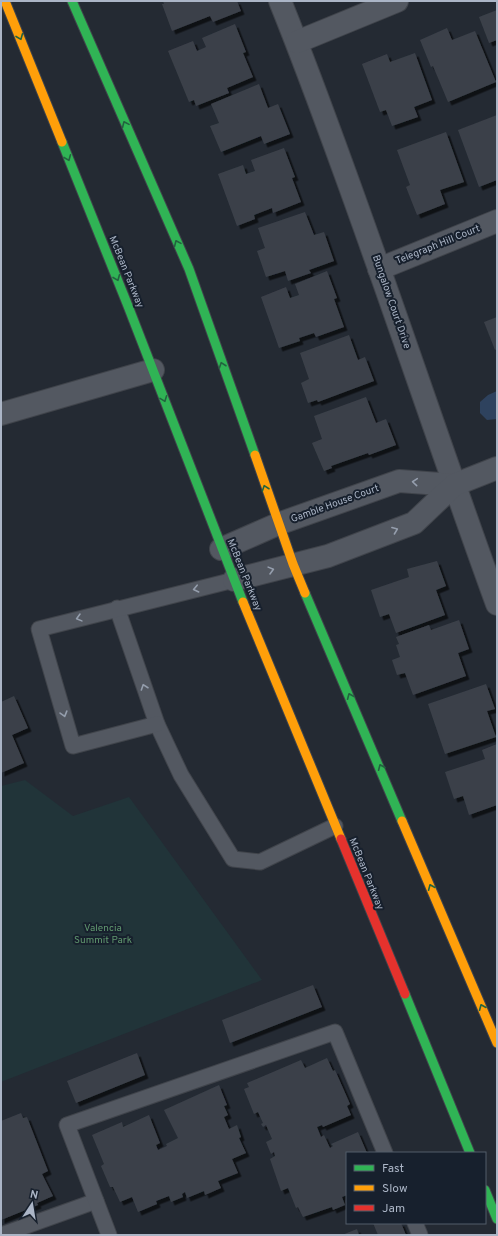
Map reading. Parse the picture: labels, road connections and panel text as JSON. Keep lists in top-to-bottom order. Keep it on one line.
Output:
{"streets":{"main road":["McBean Parkway"],"street":["Telegraph Hill Court","Bungalow Court Drive","Gamble House Court"]},"crossings":[["Telegraph Hill Court","Bungalow Court Drive"],["McBean Parkway","Gamble House Court"],["Bungalow Court Drive","Gamble House Court"]],"parks":["Valencia Summit Park"],"legend":["Fast","Slow","Jam"],"north":"top"}
